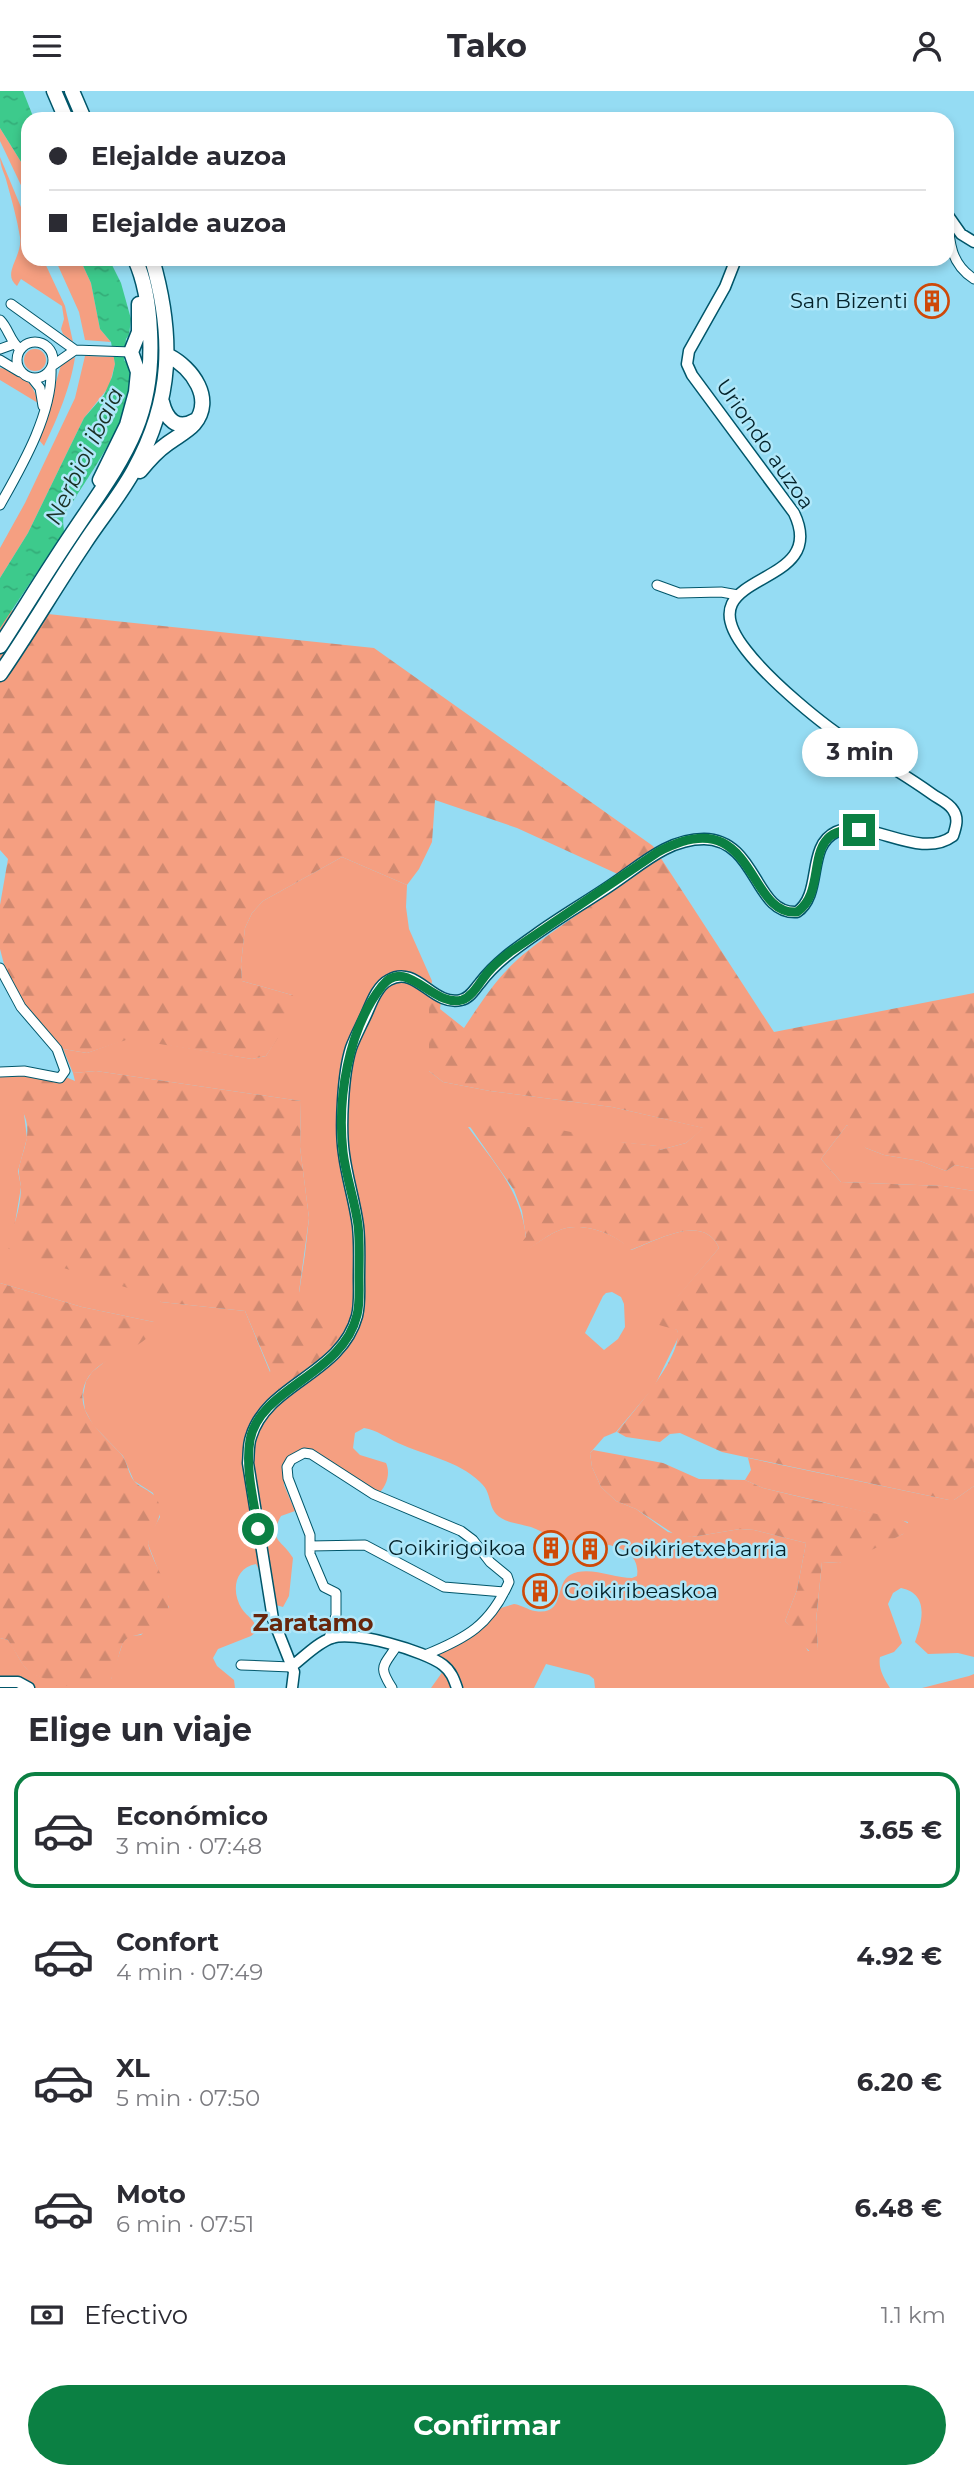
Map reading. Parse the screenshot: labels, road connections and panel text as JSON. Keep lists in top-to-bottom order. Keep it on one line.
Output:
{"streets":{"street":["Uriondo auzoa"]},"districts":["Zaratamo"],"water":["Nerbioi ibaia"],"places":{"building":["San Bizenti","Goikirigoikoa","Goikirietxebarria","Goikiribeaskoa"]},"page":{"header":"Tako","banner":["Elejalde auzoa","Elejalde auzoa"],"bubble":"3 min","heading":"Elige un viaje","list":[{"name":"Económico","note":"3 min · 07:48","value":"3.65 €"},{"name":"Confort","note":"4 min · 07:49","value":"4.92 €"},{"name":"XL","note":"5 min · 07:50","value":"6.20 €"},{"name":"Moto","note":"6 min · 07:51","value":"6.48 €"}],"pay":["Efectivo","1.1 km"],"buttons":"Confirmar"}}
